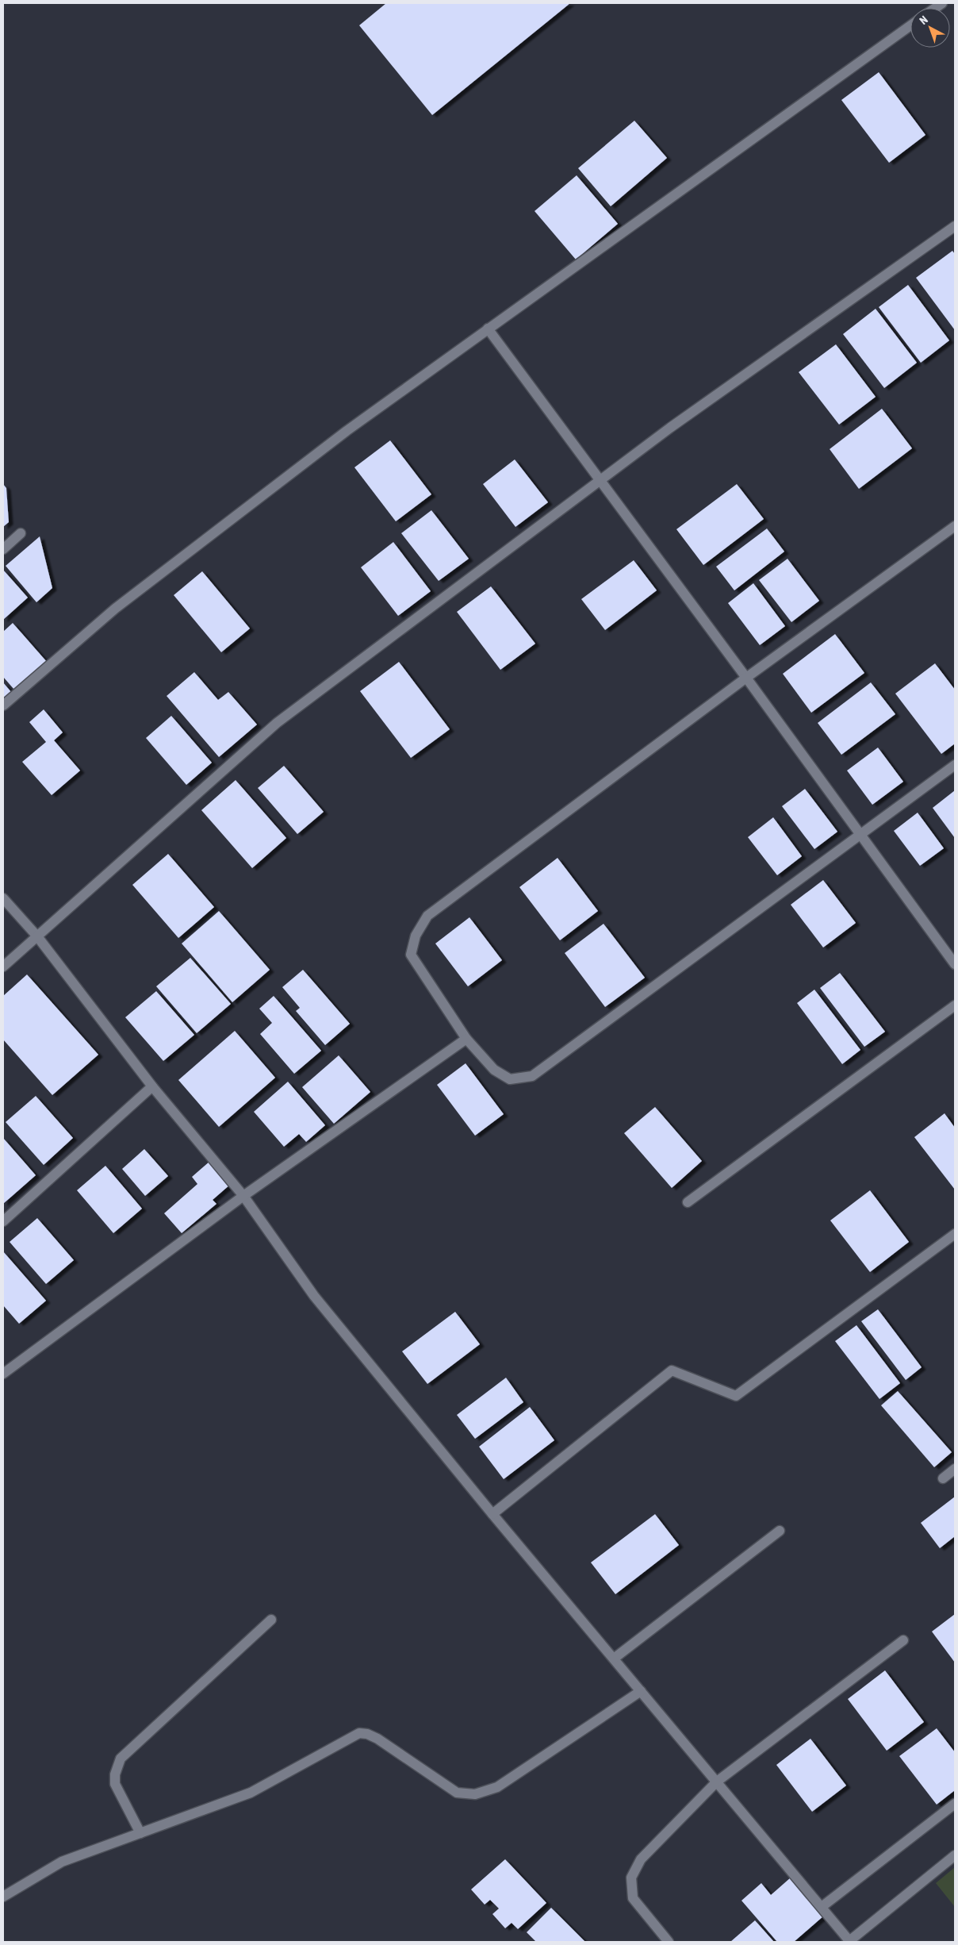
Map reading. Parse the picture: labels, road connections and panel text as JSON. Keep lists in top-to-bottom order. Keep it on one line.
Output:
{"north":"top left"}
